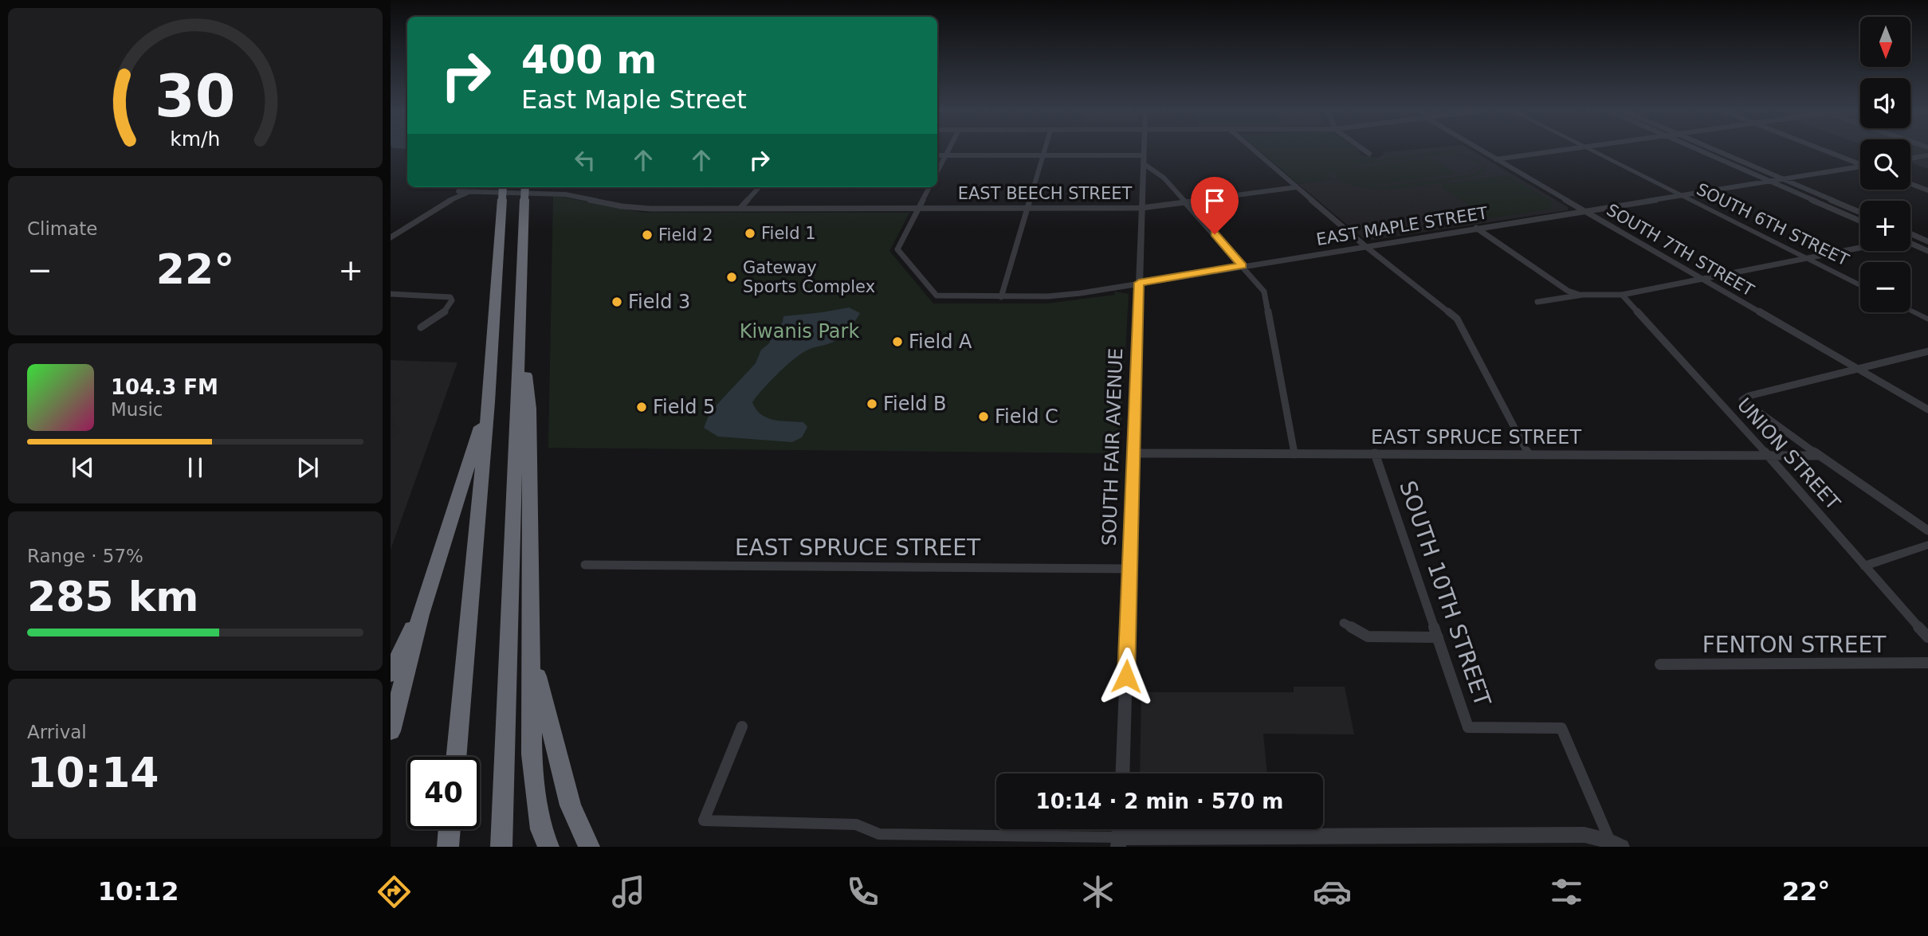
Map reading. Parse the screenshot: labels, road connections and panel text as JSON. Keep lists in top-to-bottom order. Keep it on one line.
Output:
{"streets":{"street":["EAST BEECH STREET","SOUTH 6TH STREET","EAST MAPLE STREET","SOUTH 7TH STREET","EAST SPRUCE STREET","SOUTH FAIR AVENUE","UNION STREET","SOUTH 10TH STREET","FENTON STREET"]},"crossings":[["EAST BEECH STREET","EAST MAPLE STREET"],["EAST BEECH STREET","SOUTH FAIR AVENUE"],["SOUTH 6TH STREET","EAST MAPLE STREET"],["EAST MAPLE STREET","SOUTH 7TH STREET"],["EAST MAPLE STREET","SOUTH FAIR AVENUE"],["EAST SPRUCE STREET","SOUTH FAIR AVENUE"],["EAST SPRUCE STREET","UNION STREET"],["EAST SPRUCE STREET","SOUTH 10TH STREET"]],"parks":["Kiwanis Park"],"places":["Field 1","Field 2","Gateway Sports Complex","Field 3","Field A","Field B","Field 5","Field C"],"north":"bottom","page":{"map_buttons":["+","−"],"turn":["400 m","East Maple Street"],"tile":["Climate",["Range · 57%","285 km"],["Arrival","10:14"]],"heat":["−","22°","+"],"song":["104.3 FM","Music"],"limit":"40","trip":"10:14 · 2 min · 570 m","tabs":["10:12","22°"],"gauge":["30","km/h"]}}
